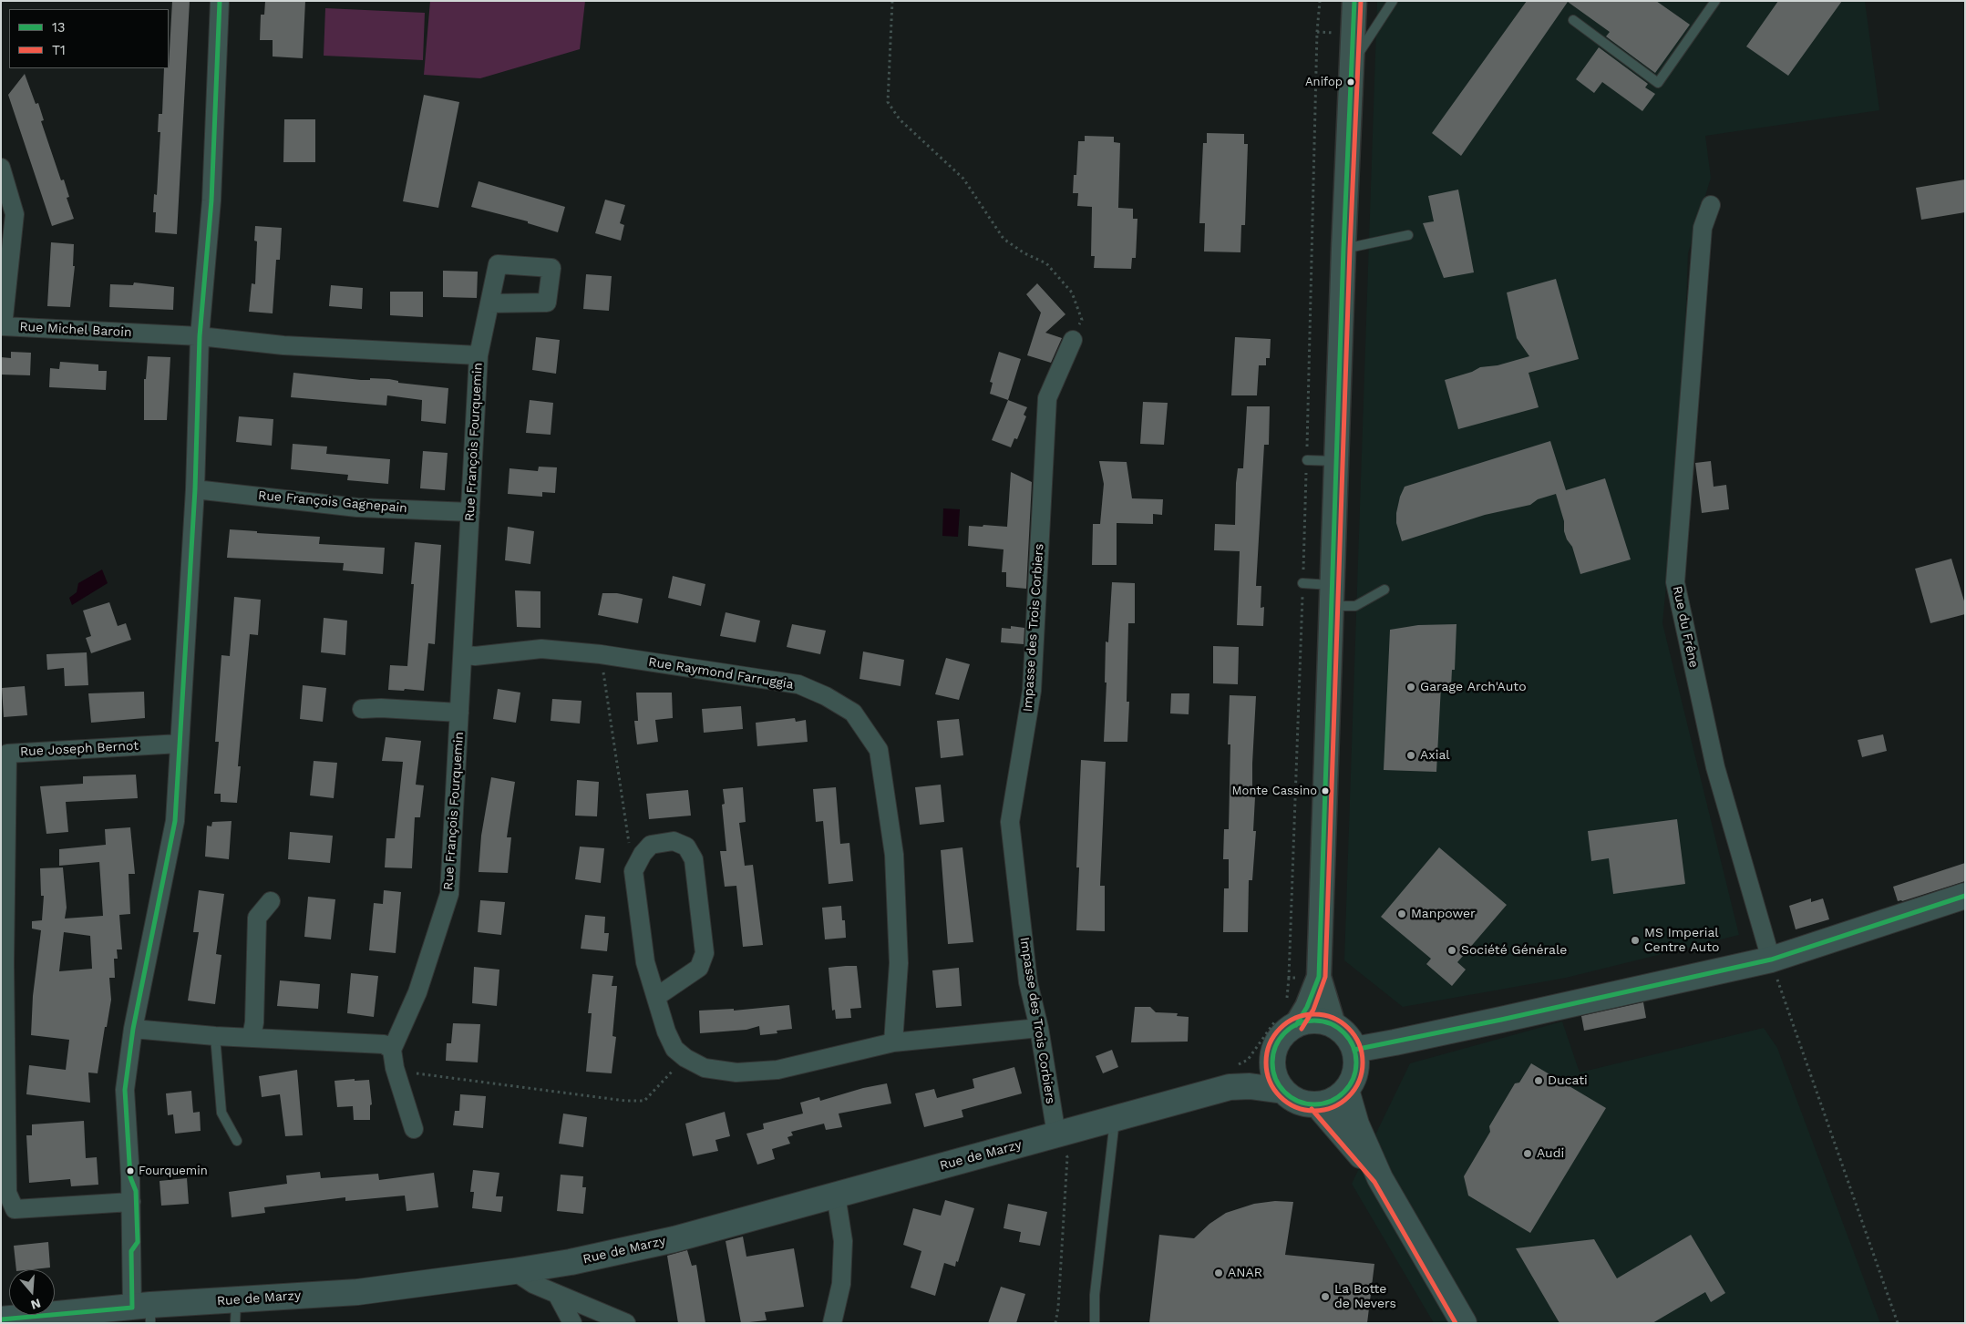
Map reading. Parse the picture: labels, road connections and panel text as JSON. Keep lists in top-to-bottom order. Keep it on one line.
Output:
{"streets":{"main road":["Rue de Marzy"],"street":["Rue Michel Baroin","Rue François Fourquemin","Rue François Gagnepain","Rue du Frêne","Impasse des Trois Corbiers","Rue Raymond Farruggia","Rue Joseph Bernot"]},"crossings":[["Rue Michel Baroin","Rue François Fourquemin"],["Rue François Fourquemin","Rue François Gagnepain"],["Rue François Fourquemin","Rue Raymond Farruggia"],["Impasse des Trois Corbiers","Rue de Marzy"]],"places":["Anifop","Garage Arch'Auto","Axial","Monte Cassino","Manpower","MS Imperial Centre Auto","Société Générale","Ducati","Audi","Fourquemin","ANAR","La Botte de Nevers"],"lines":["transit line 13","transit line T1"],"legend":["13","T1"],"north":"bottom"}
